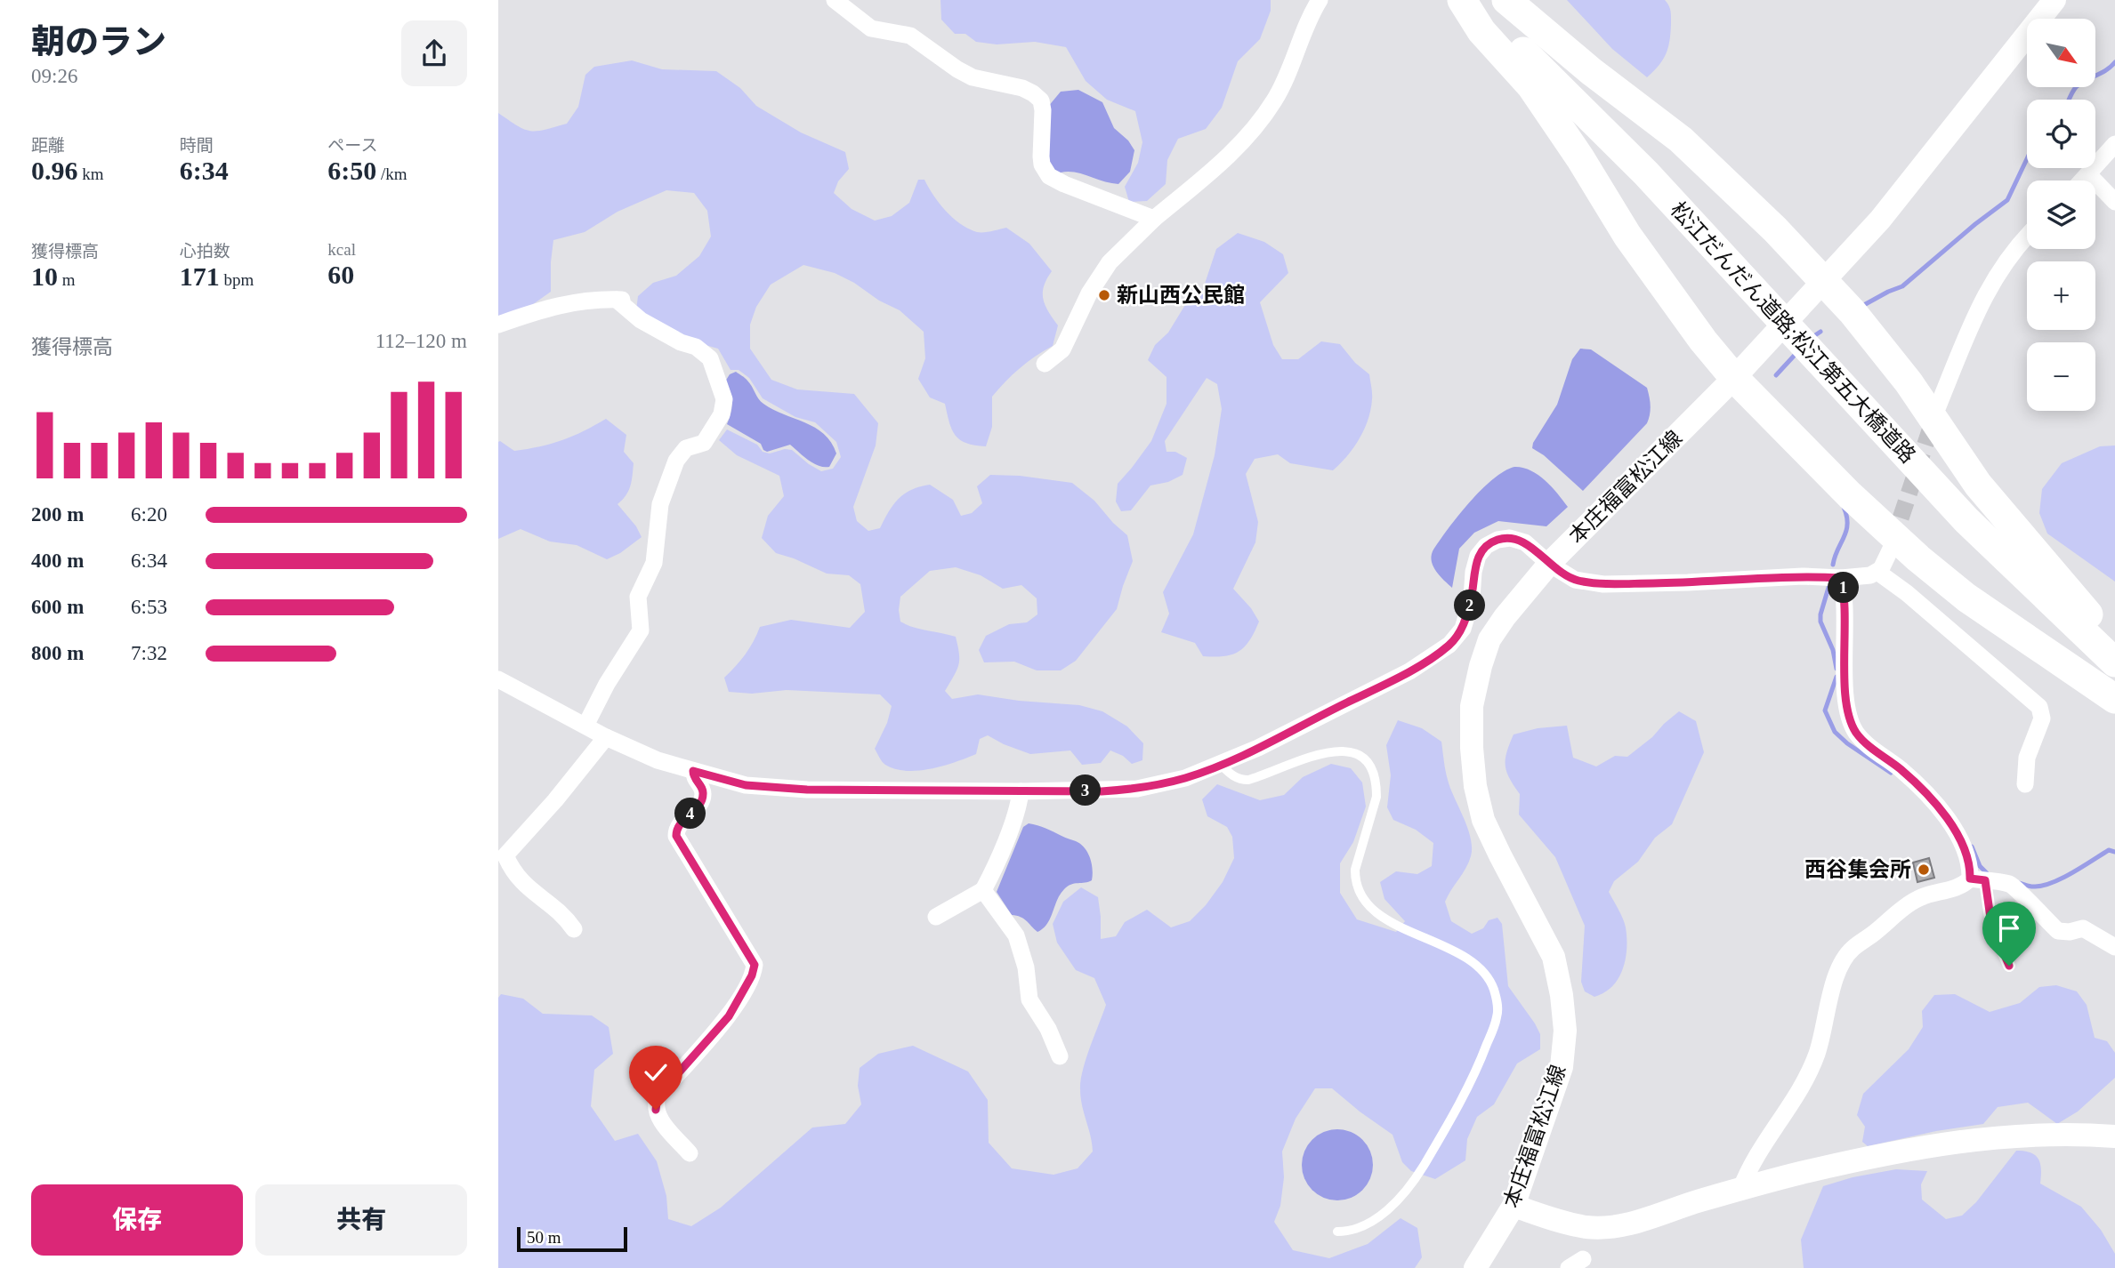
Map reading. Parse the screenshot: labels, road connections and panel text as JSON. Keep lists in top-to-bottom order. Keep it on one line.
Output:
{"streets":{"highway":["松江だんだん道路;松江第五大橋道路"],"main road":["本庄福富松江線"]},"places":["新山西公民館","西谷集会所"],"scale_bar":"50 m","north":"bottom right","page":{"heading":["朝のラン","09:26"],"map_buttons":["+","−"],"stats":[["距離","0.96 km"],["時間","6:34"],["ペース","6:50 /km"],["獲得標高","10 m"],["心拍数","171 bpm"],["kcal","60"]],"chart":["獲得標高","112–120 m"],"list":[{"name":"200 m","note":"6:20"},{"name":"400 m","note":"6:34"},{"name":"600 m","note":"6:53"},{"name":"800 m","note":"7:32"}],"pins":["1","2","3","4"],"buttons":["保存","共有"],"scale":"50 m"}}
